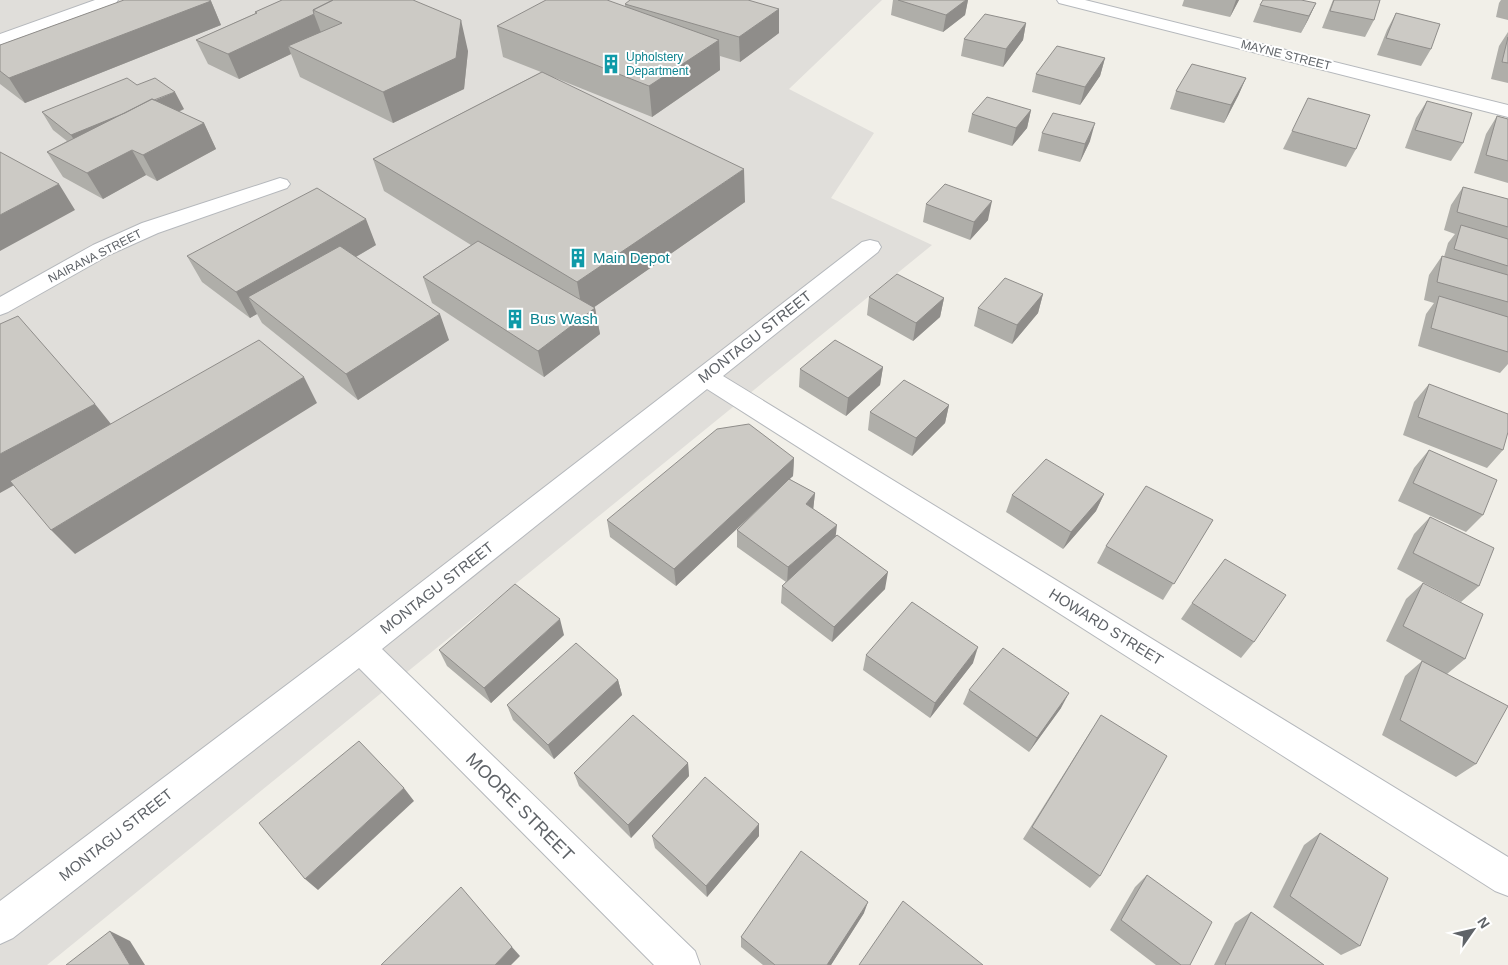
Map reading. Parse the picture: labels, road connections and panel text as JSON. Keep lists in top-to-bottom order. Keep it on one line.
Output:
{"streets":{"street":["MAYNE STREET","NAIRANA STREET","MONTAGU STREET","HOWARD STREET","MOORE STREET"]},"crossings":[["MONTAGU STREET","HOWARD STREET"],["MONTAGU STREET","MOORE STREET"]],"places":{"building":["Upholstery Department","Main Depot","Bus Wash"]},"north":"top right"}
